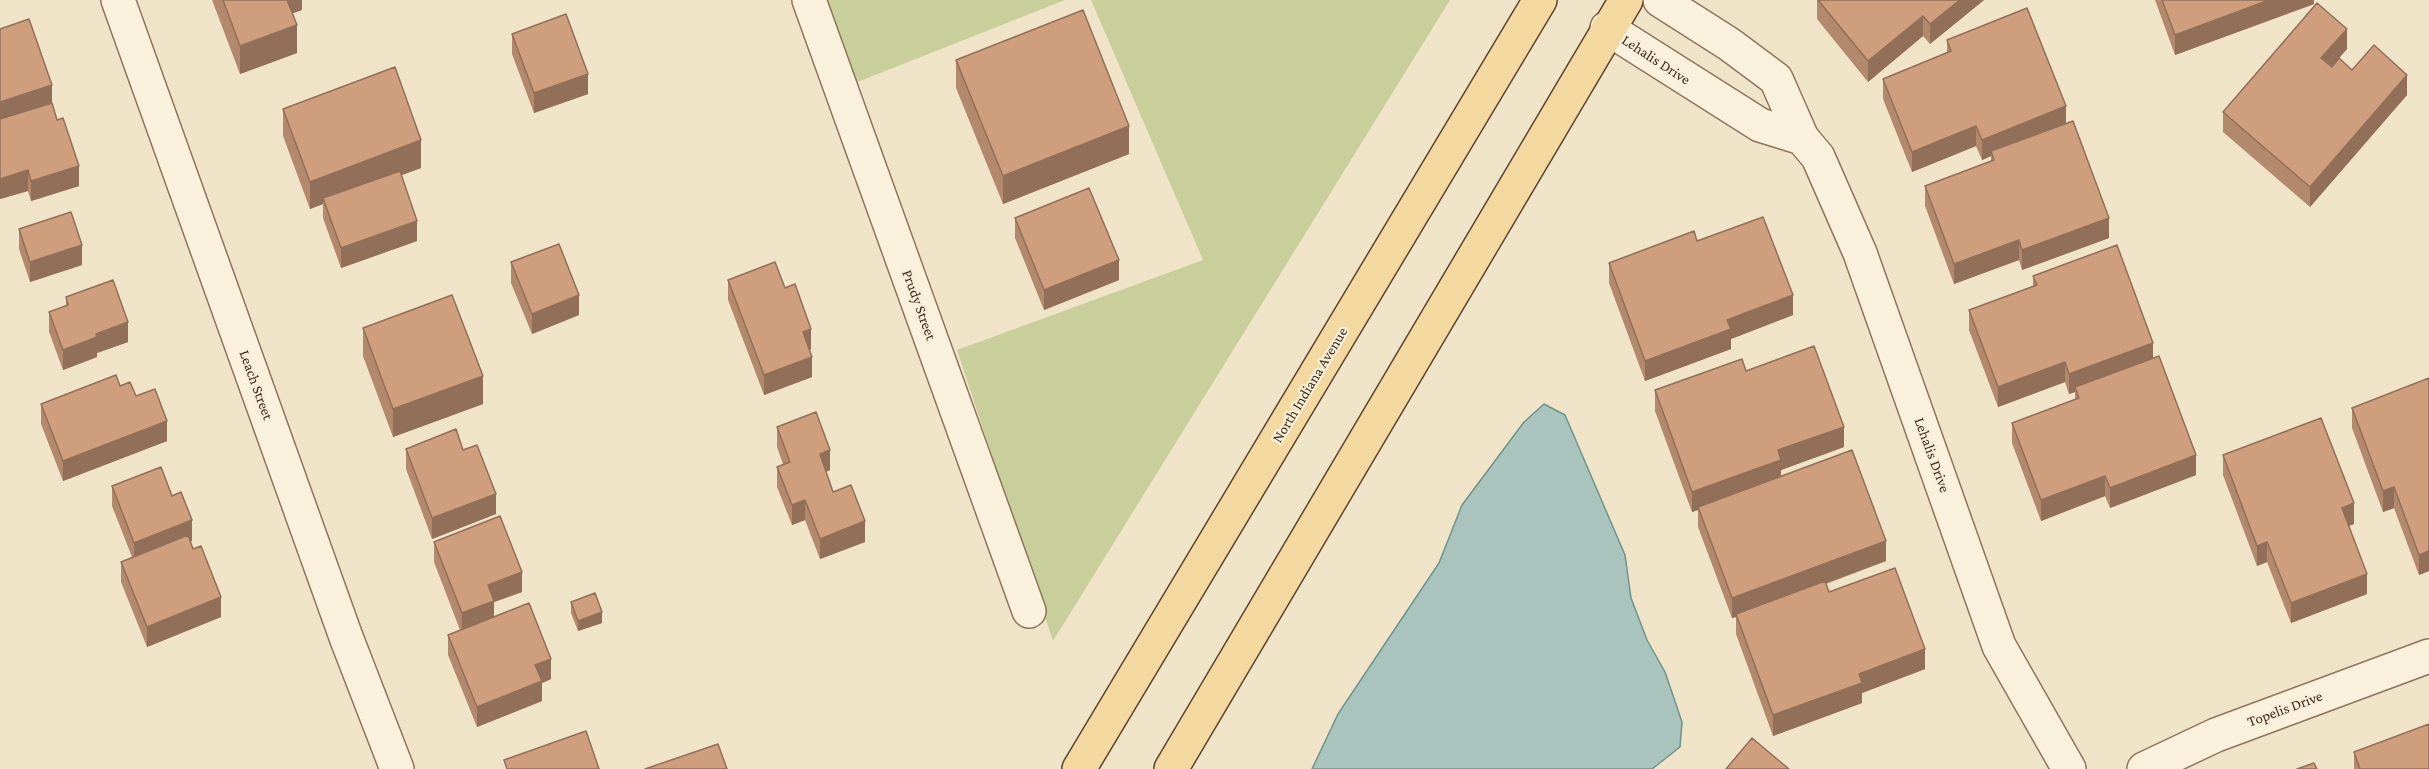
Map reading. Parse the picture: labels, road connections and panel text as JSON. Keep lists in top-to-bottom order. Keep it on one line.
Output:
{"streets":{"main road":["North Indiana Avenue"],"street":["Lehalis Drive","Prudy Street","Leach Street","Topelis Drive"]}}
